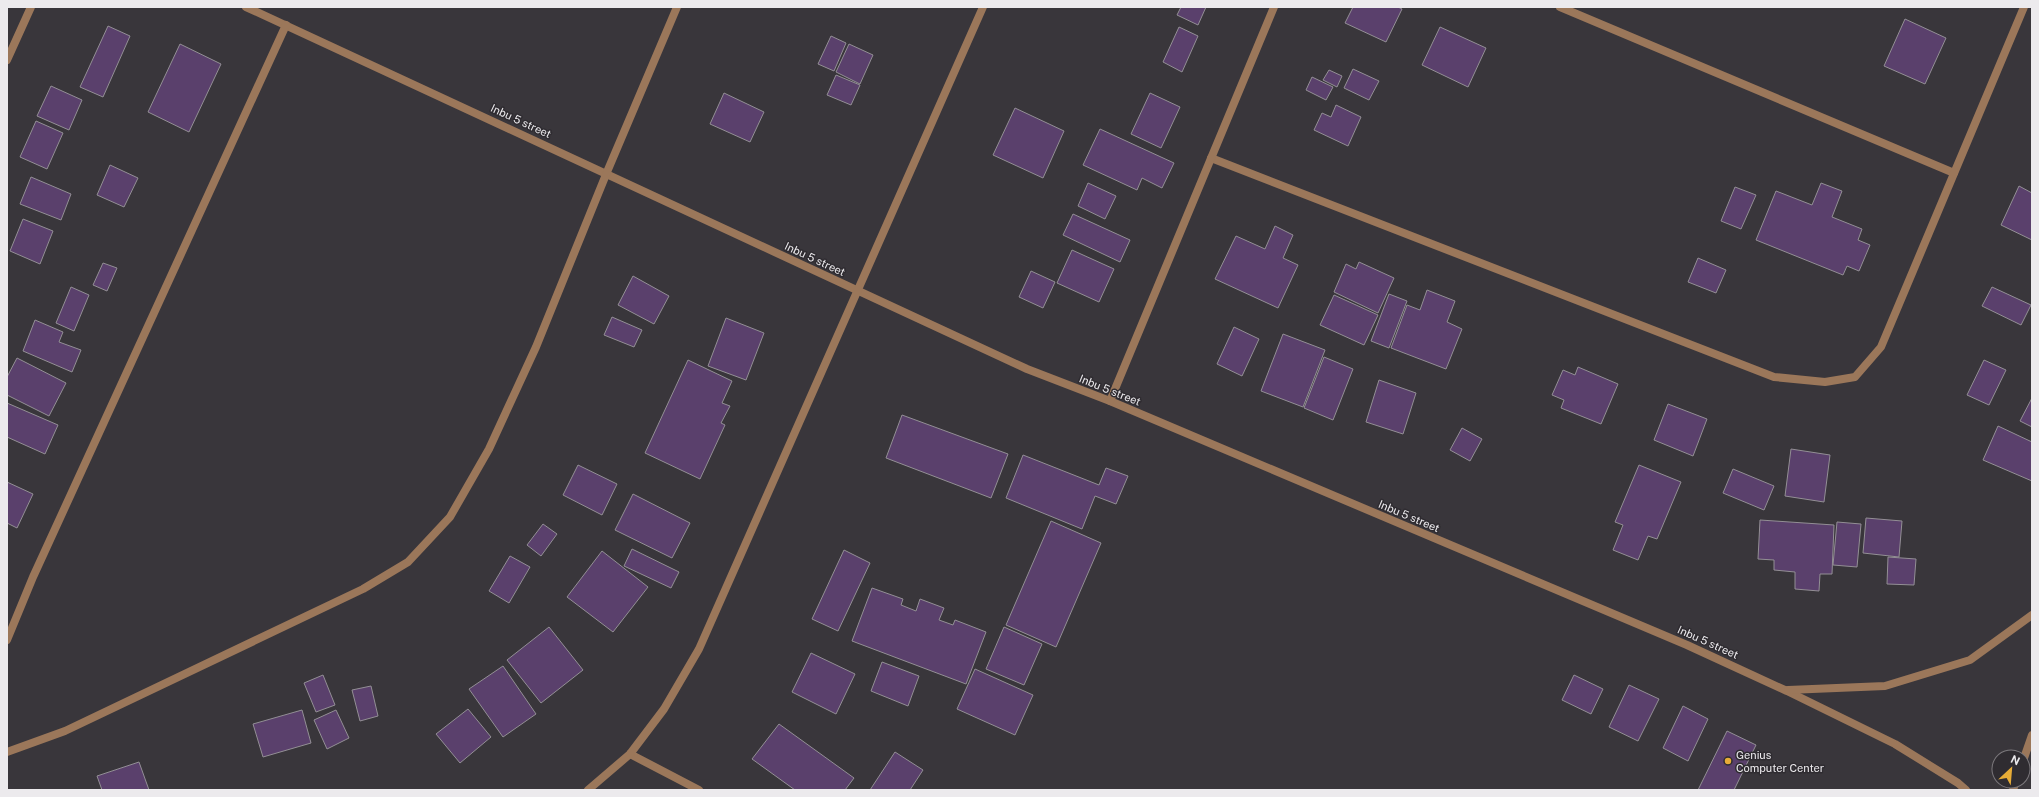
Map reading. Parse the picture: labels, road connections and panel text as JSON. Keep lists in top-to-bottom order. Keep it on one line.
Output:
{"streets":{"street":["Inbu 5 street"]},"places":["Genius Computer Center"],"north":"top right"}
